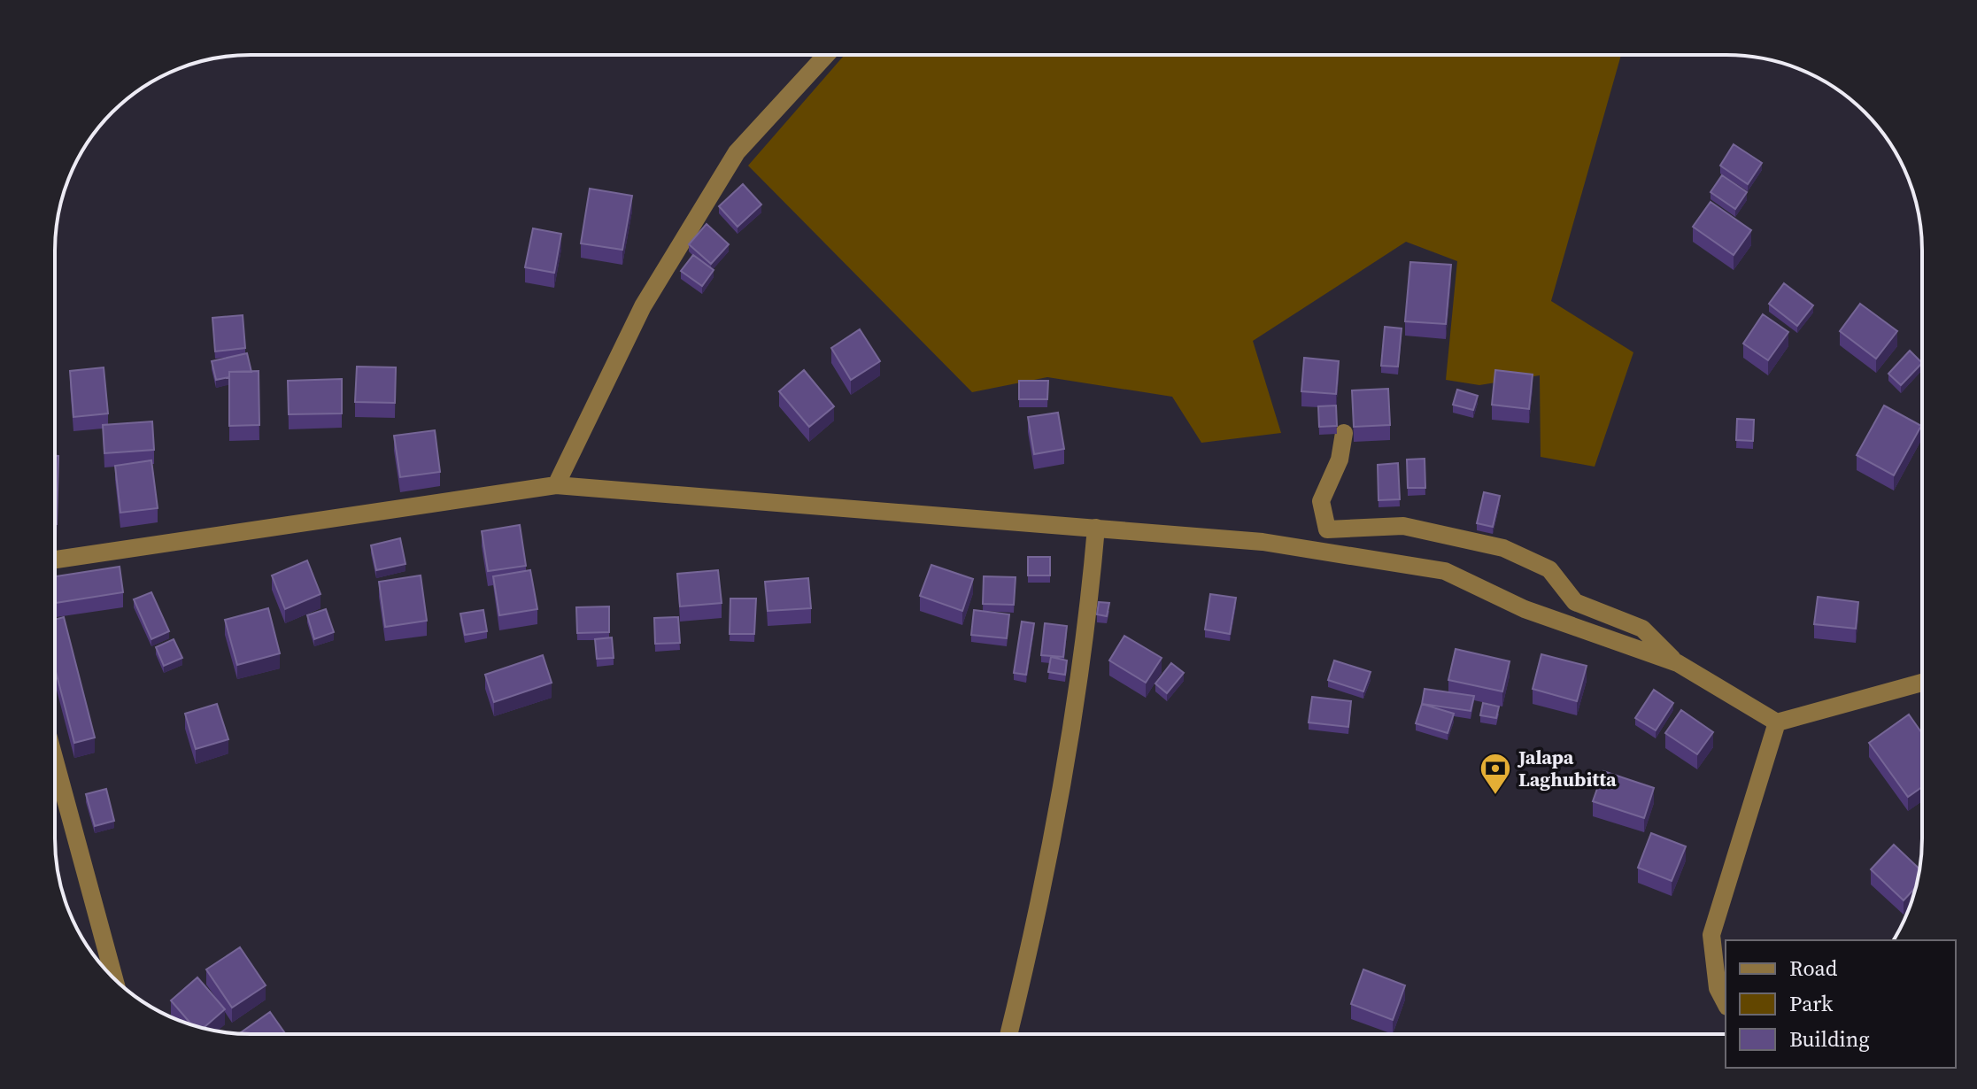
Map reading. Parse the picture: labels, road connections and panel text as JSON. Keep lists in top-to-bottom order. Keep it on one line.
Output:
{"places":{"bank":["Jalapa Laghubitta"]},"legend":["Road","Park","Building"]}
